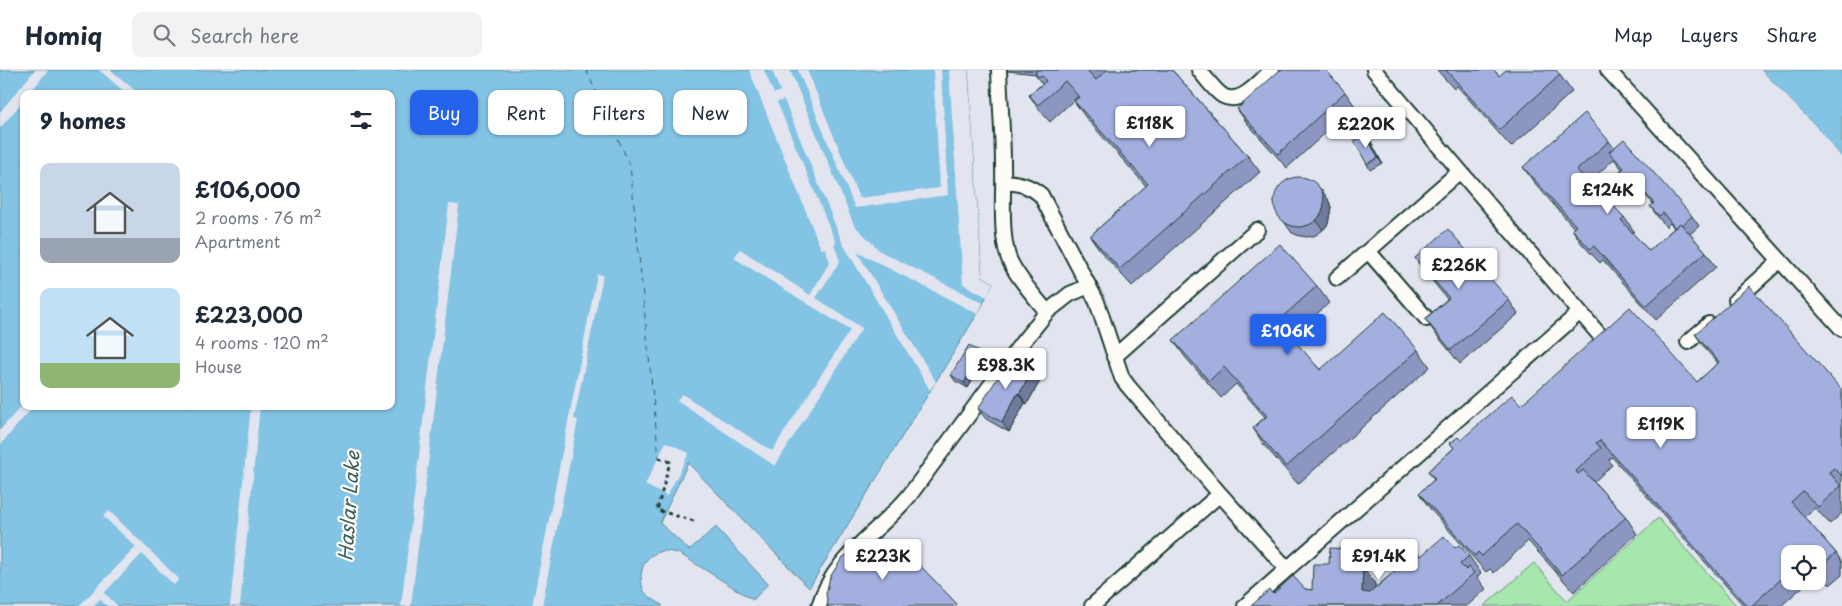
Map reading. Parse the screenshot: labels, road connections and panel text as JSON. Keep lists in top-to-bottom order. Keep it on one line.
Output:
{"water":["Haslar Lake"],"page":{"header":"Homiq","search":"Search here","nav":["Map","Layers","Share"],"chip":["Buy","Rent","Filters","New"],"heading":"9 homes","price":["£118K","£220K","£124K","£226K","£106K","£98.3K","£119K","£223K","£91.4K"],"list":[{"name":"£106,000","note":"2 rooms · 76 m² · Apartment"},{"name":"£223,000","note":"4 rooms · 120 m² · House"}]}}
